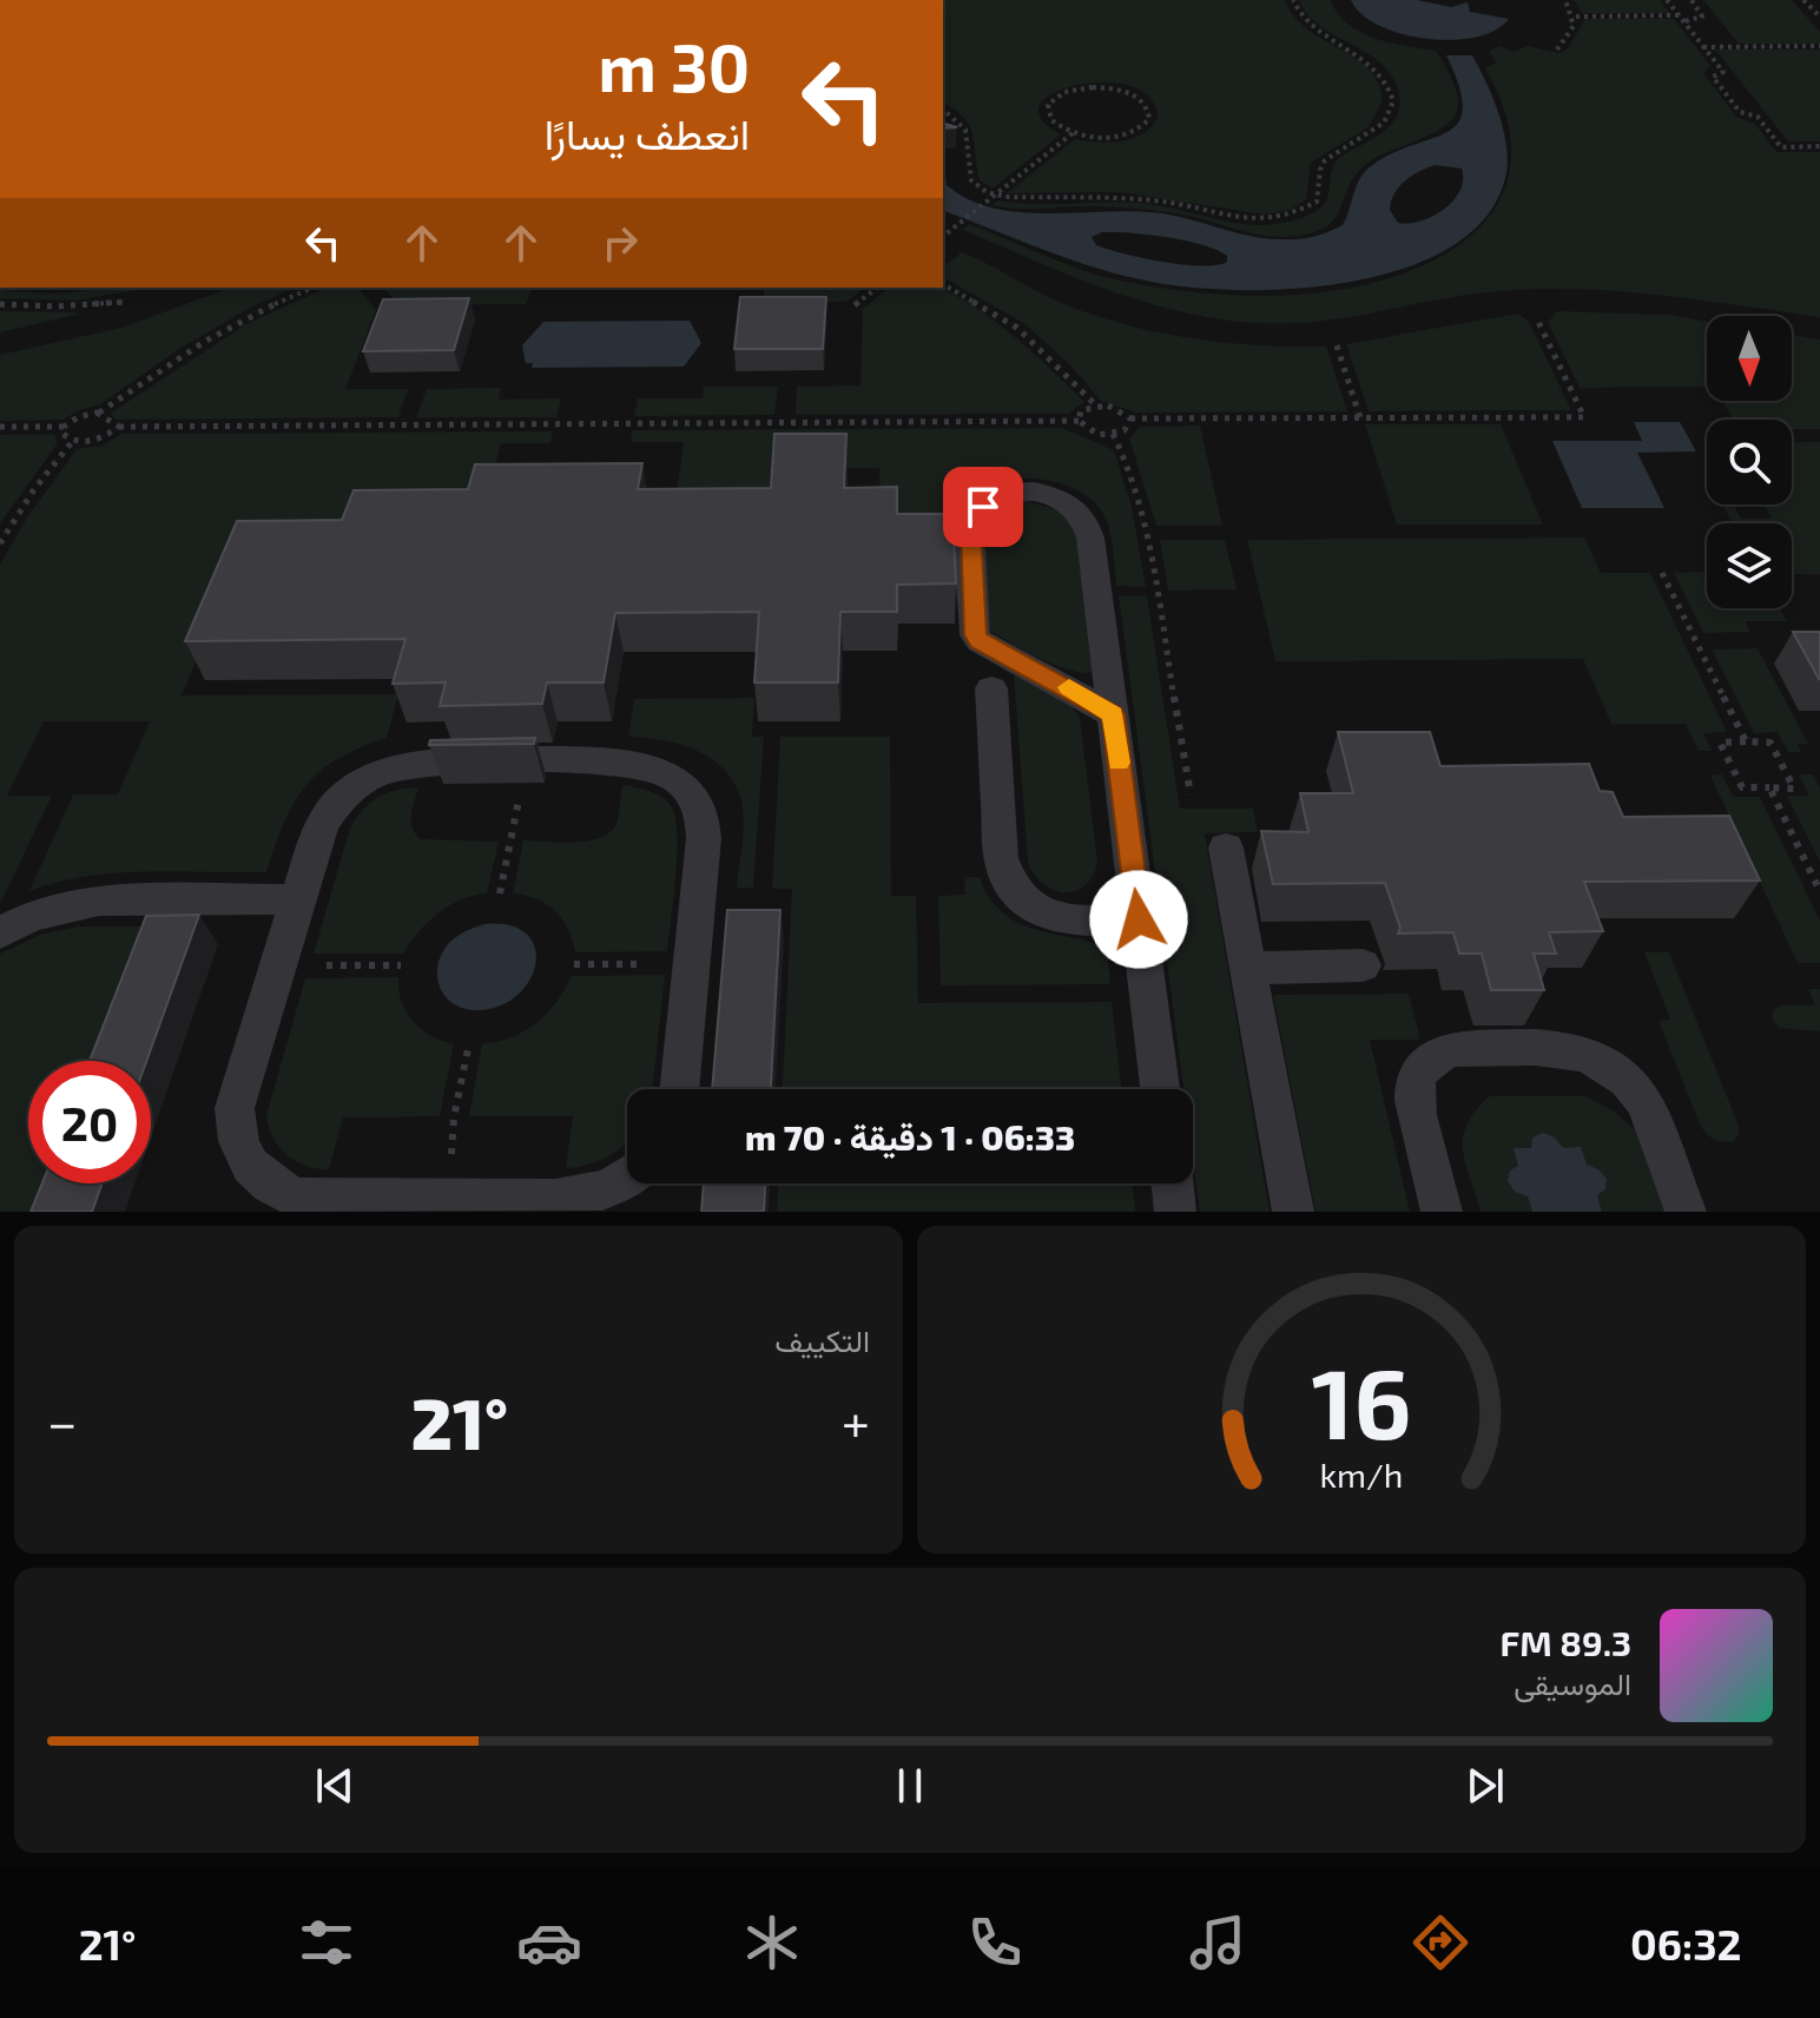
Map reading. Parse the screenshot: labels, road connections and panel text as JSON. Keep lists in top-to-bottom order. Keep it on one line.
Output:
{"north":"bottom","page":{"turn":["30 m","انعطف يسارًا"],"limit":"20","trip":"06:33 · 1 دقيقة · 70 m","tile":"التكييف","heat":["−","21°","+"],"song":["89.3 FM","الموسيقى"],"tabs":["06:32","21°"],"gauge":["16","km/h"]}}
